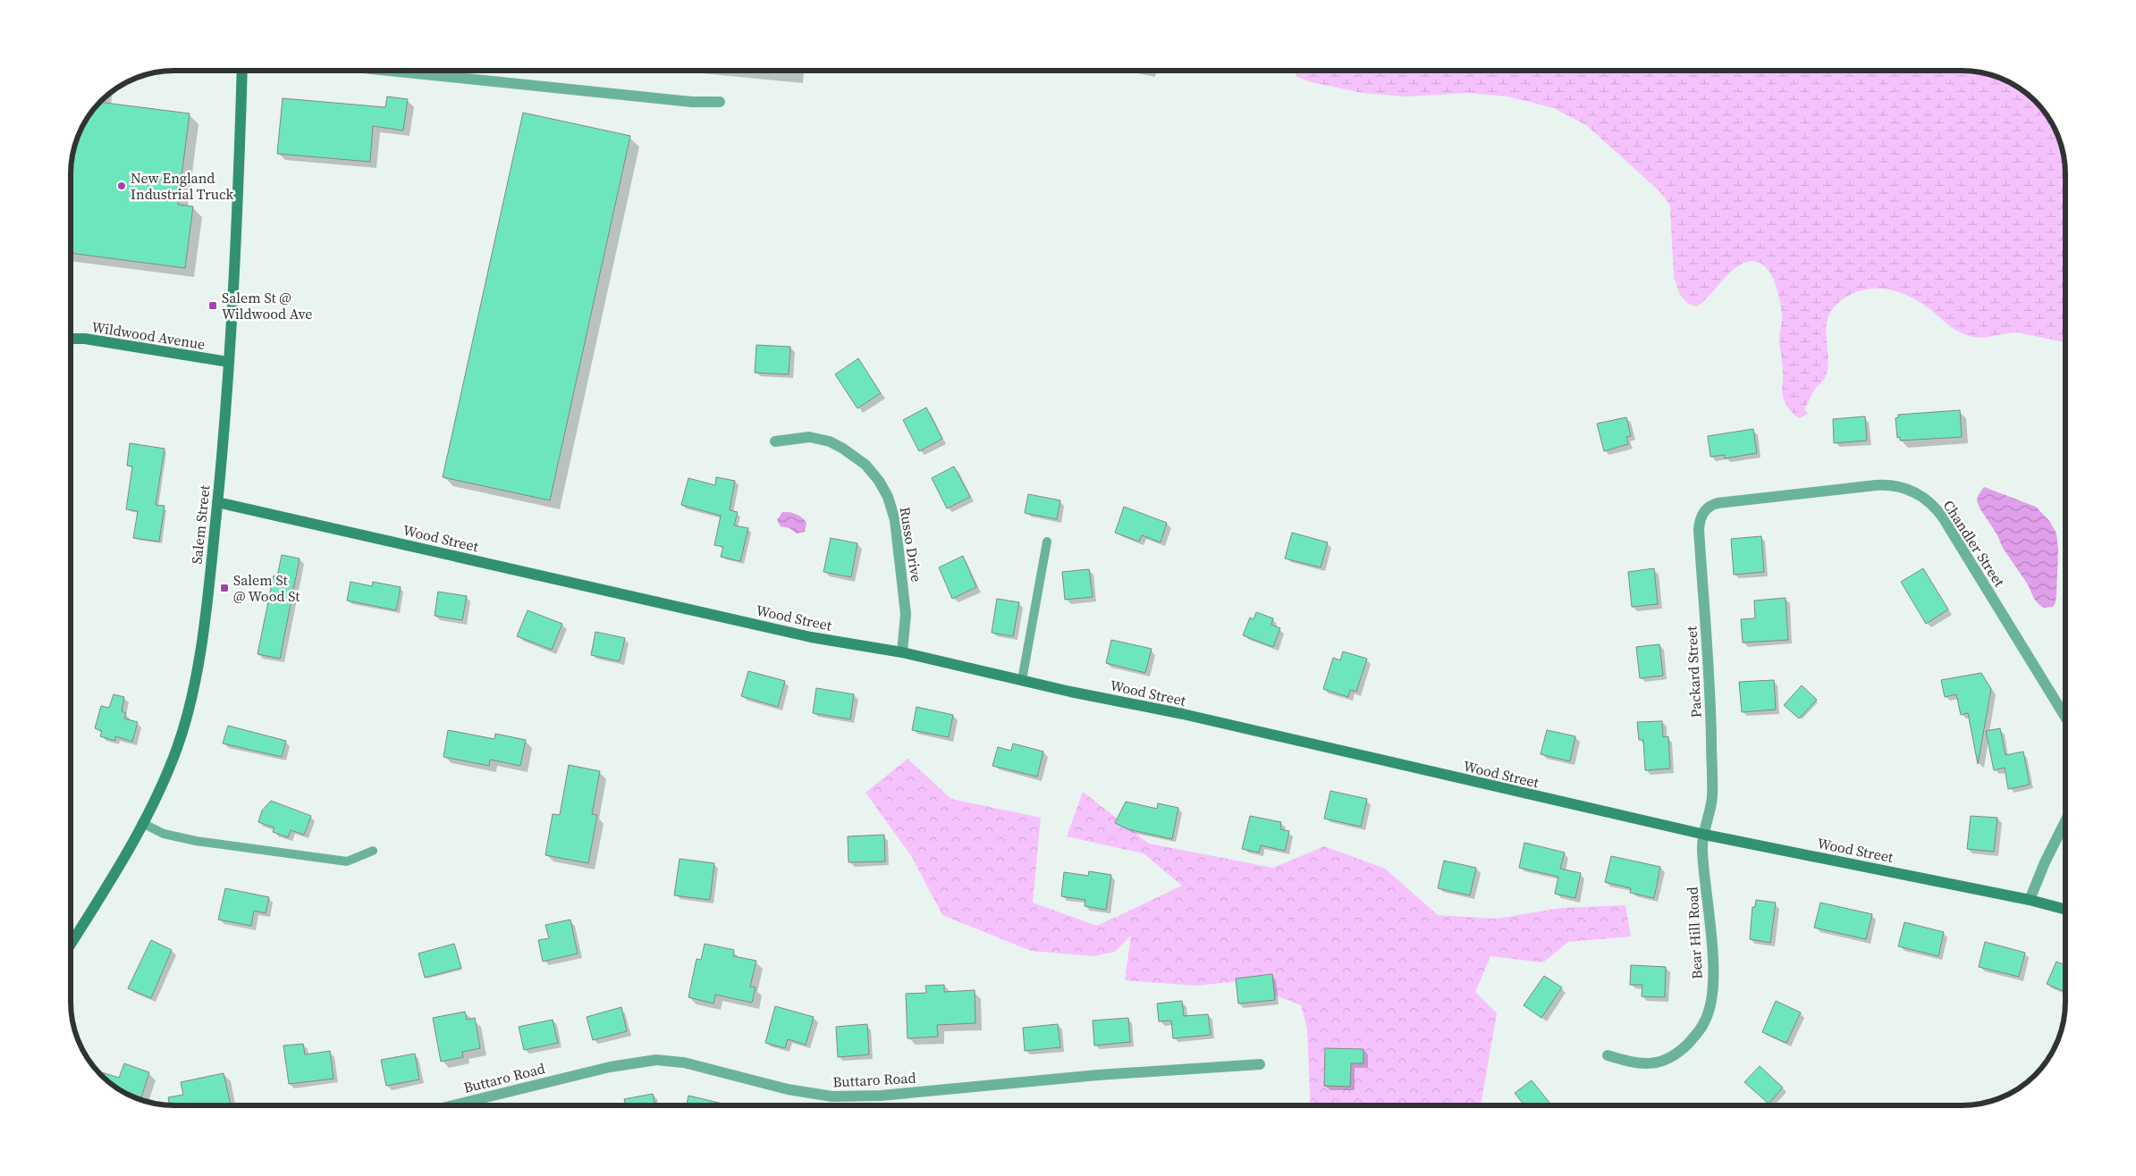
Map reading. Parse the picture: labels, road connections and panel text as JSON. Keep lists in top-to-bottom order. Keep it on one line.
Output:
{"streets":{"street":["Wildwood Avenue","Salem Street","Wood Street","Chandler Street","Russo Drive","Packard Street","Bear Hill Road","Buttaro Road"]},"crossings":[["Wildwood Avenue","Salem Street"],["Salem Street","Wood Street"],["Wood Street","Russo Drive"],["Wood Street","Packard Street"],["Wood Street","Bear Hill Road"],["Chandler Street","Packard Street"],["Packard Street","Bear Hill Road"]],"places":{"other":["New England Industrial Truck"],"transit":["Salem St @ Wildwood Ave","Salem St @ Wood St"]}}
